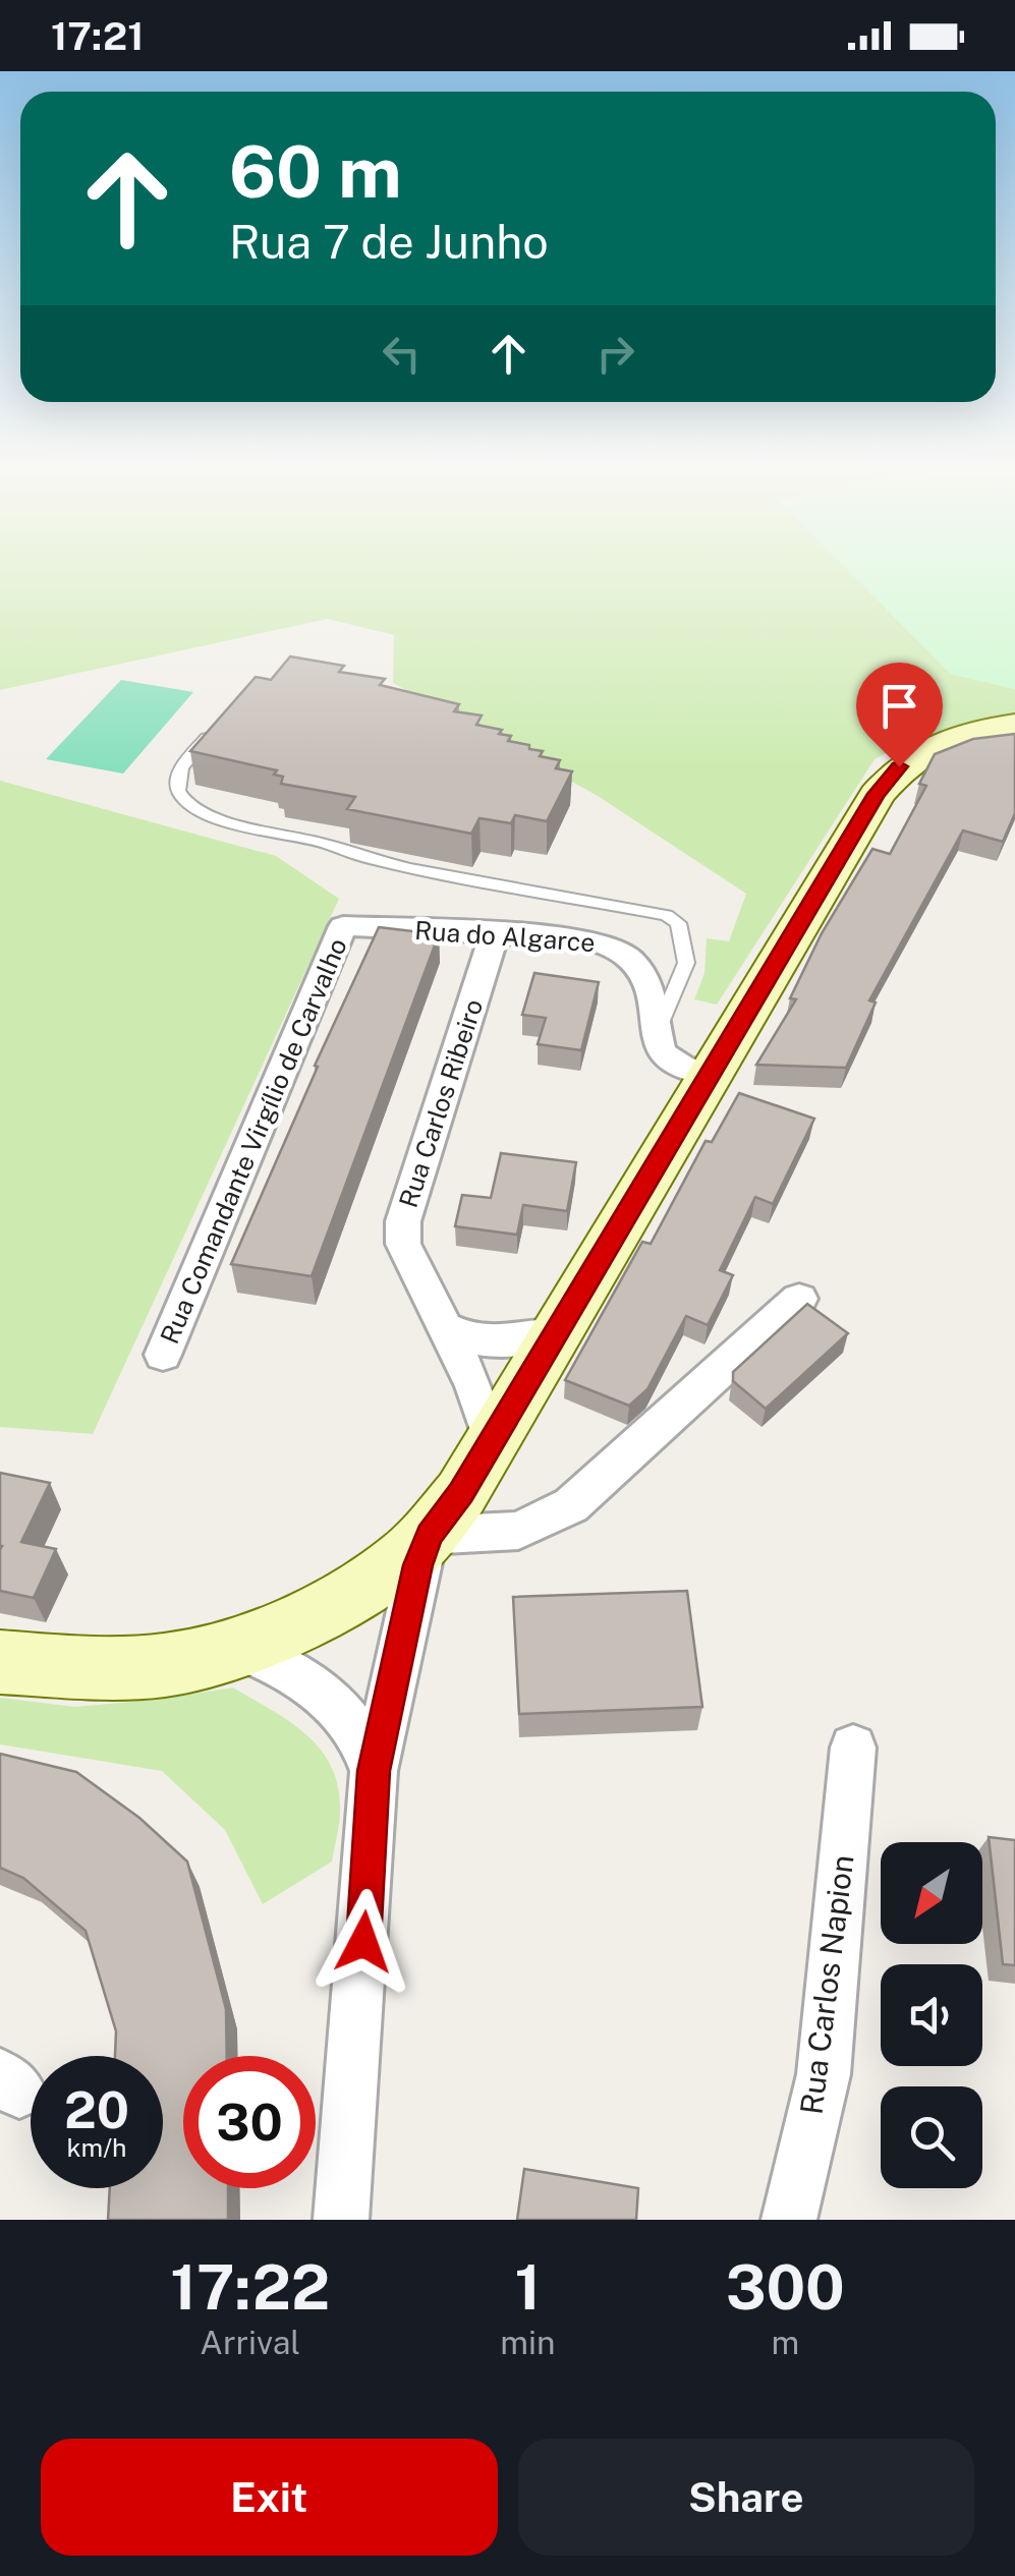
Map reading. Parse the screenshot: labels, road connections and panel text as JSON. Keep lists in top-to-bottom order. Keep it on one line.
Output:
{"streets":{"street":["Rua do Algarce","Rua Carlos Ribeiro","Rua Comandante Virgílio de Carvalho","Rua Carlos Napion"]},"crossings":[["Rua do Algarce","Rua Carlos Ribeiro"],["Rua do Algarce","Rua Comandante Virgílio de Carvalho"]],"north":"bottom left","page":{"status":"17:21","turn":["60 m","Rua 7 de Junho"],"speed":"20 km/h","limit":"30","eta":["17:22","Arrival","1","min","300","m"],"buttons":["Exit","Share"]}}
